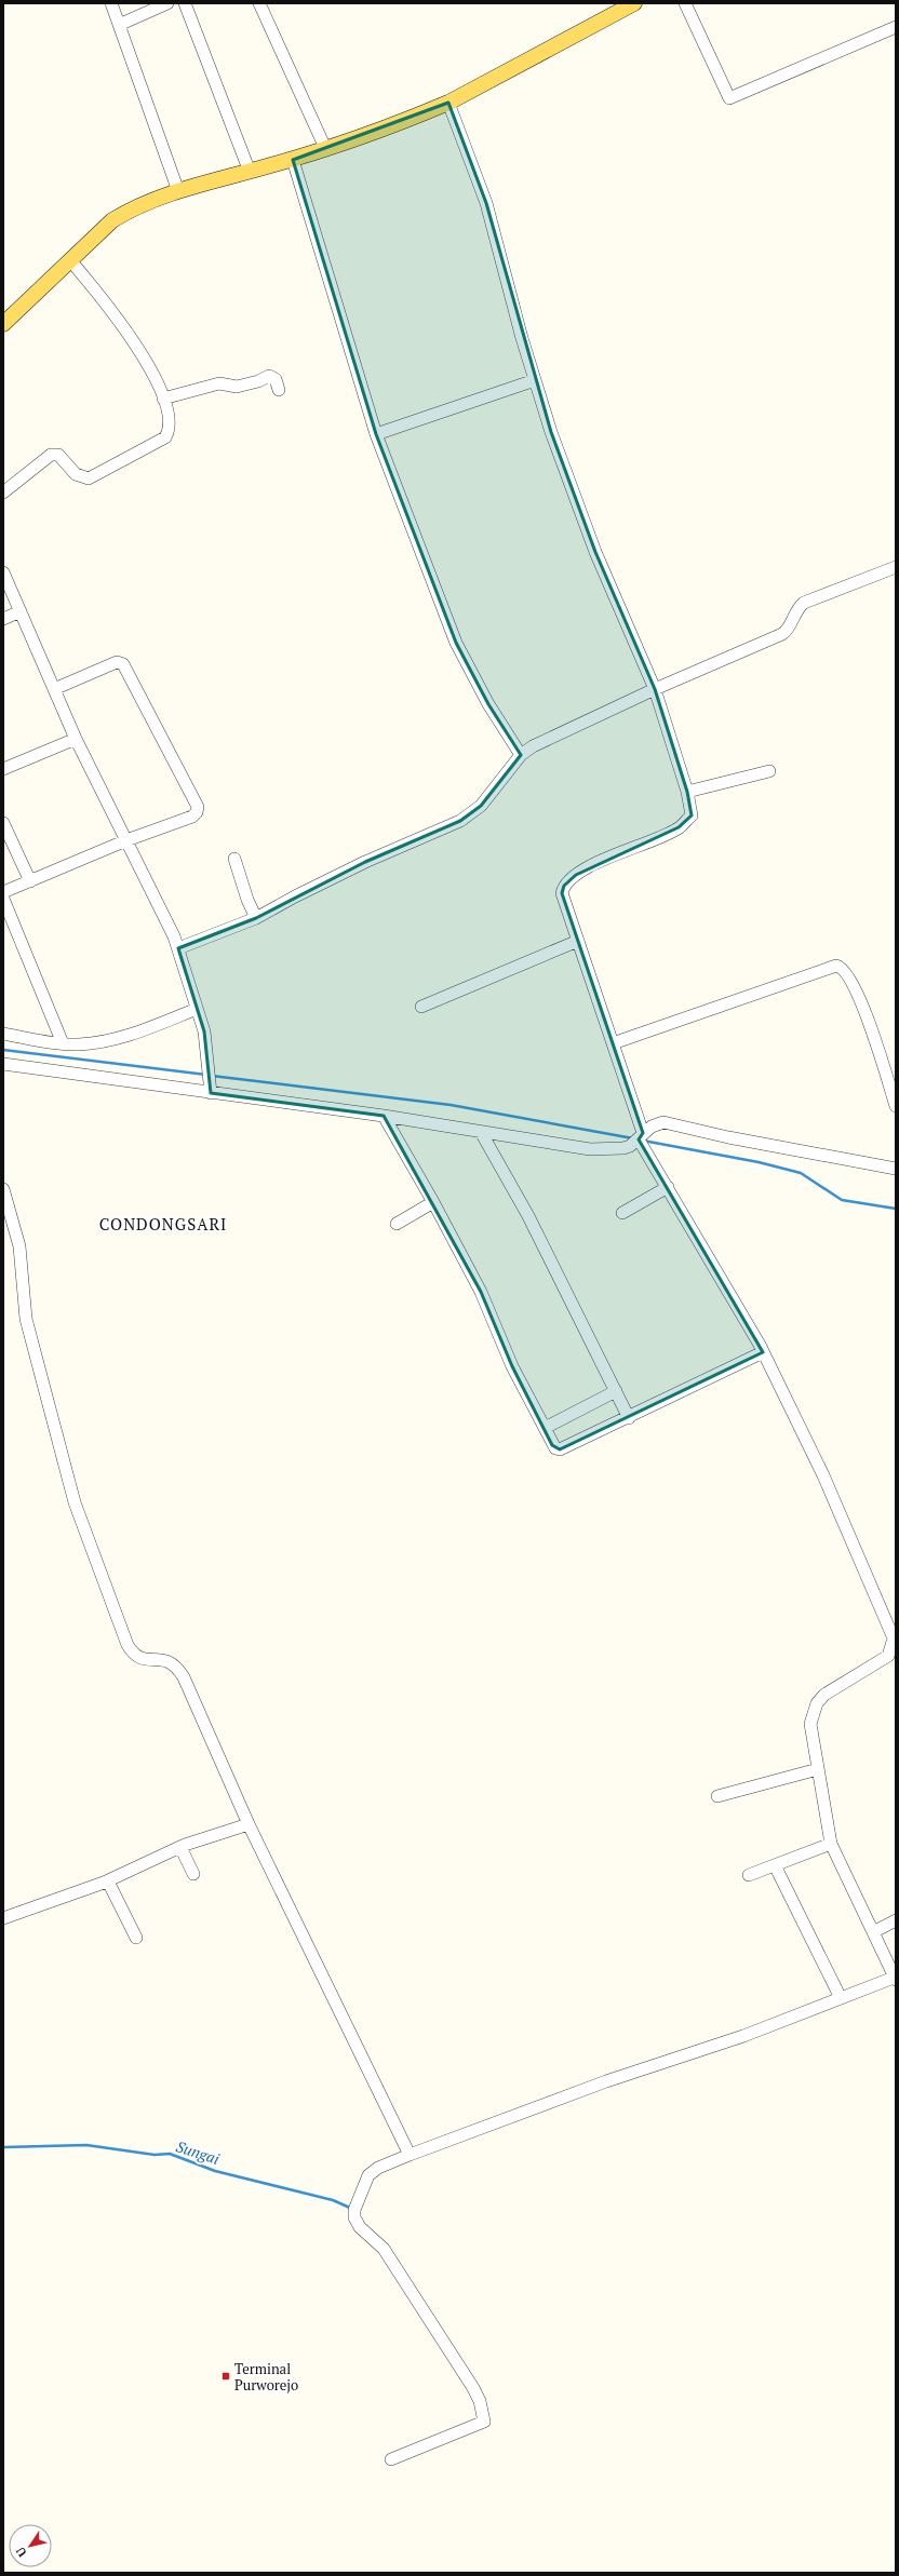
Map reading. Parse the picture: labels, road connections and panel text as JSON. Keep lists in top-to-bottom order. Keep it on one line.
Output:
{"districts":["CONDONGSARI"],"water":["Sungai"],"places":{"transit":["Terminal Purworejo"]},"north":"bottom left"}
